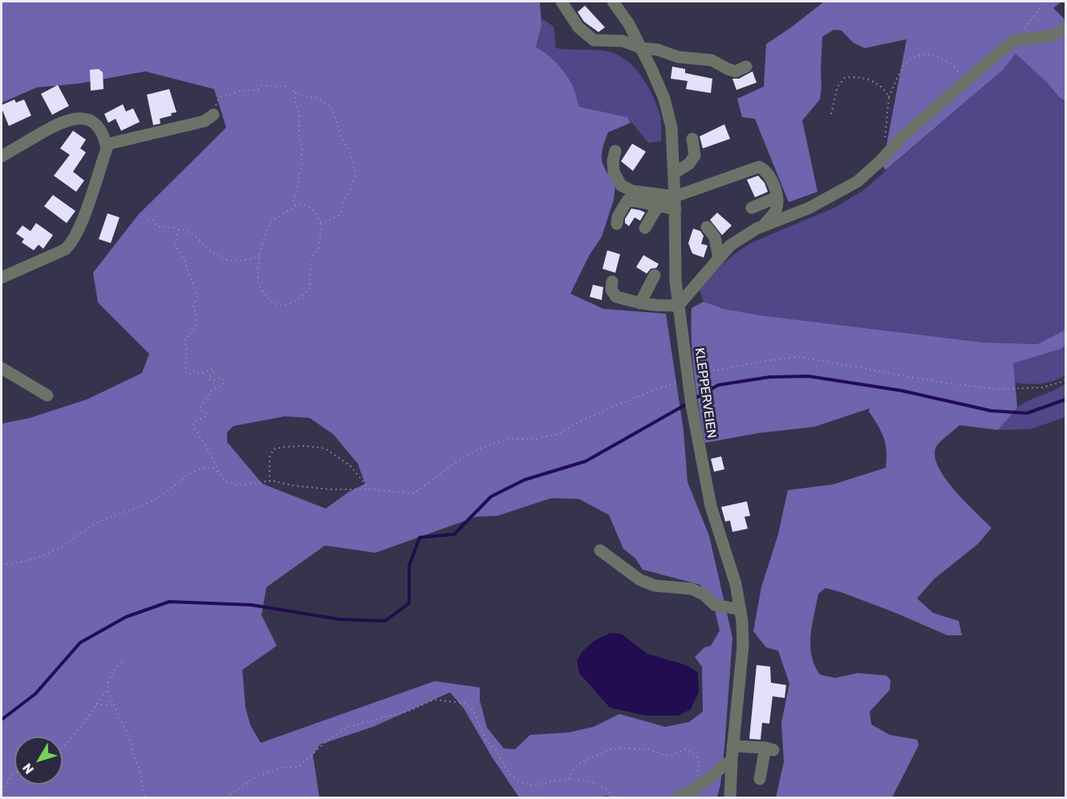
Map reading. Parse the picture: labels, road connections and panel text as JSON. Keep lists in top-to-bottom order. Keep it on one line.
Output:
{"streets":{"street":["KLEPPERVEIEN"]},"north":"bottom left"}
